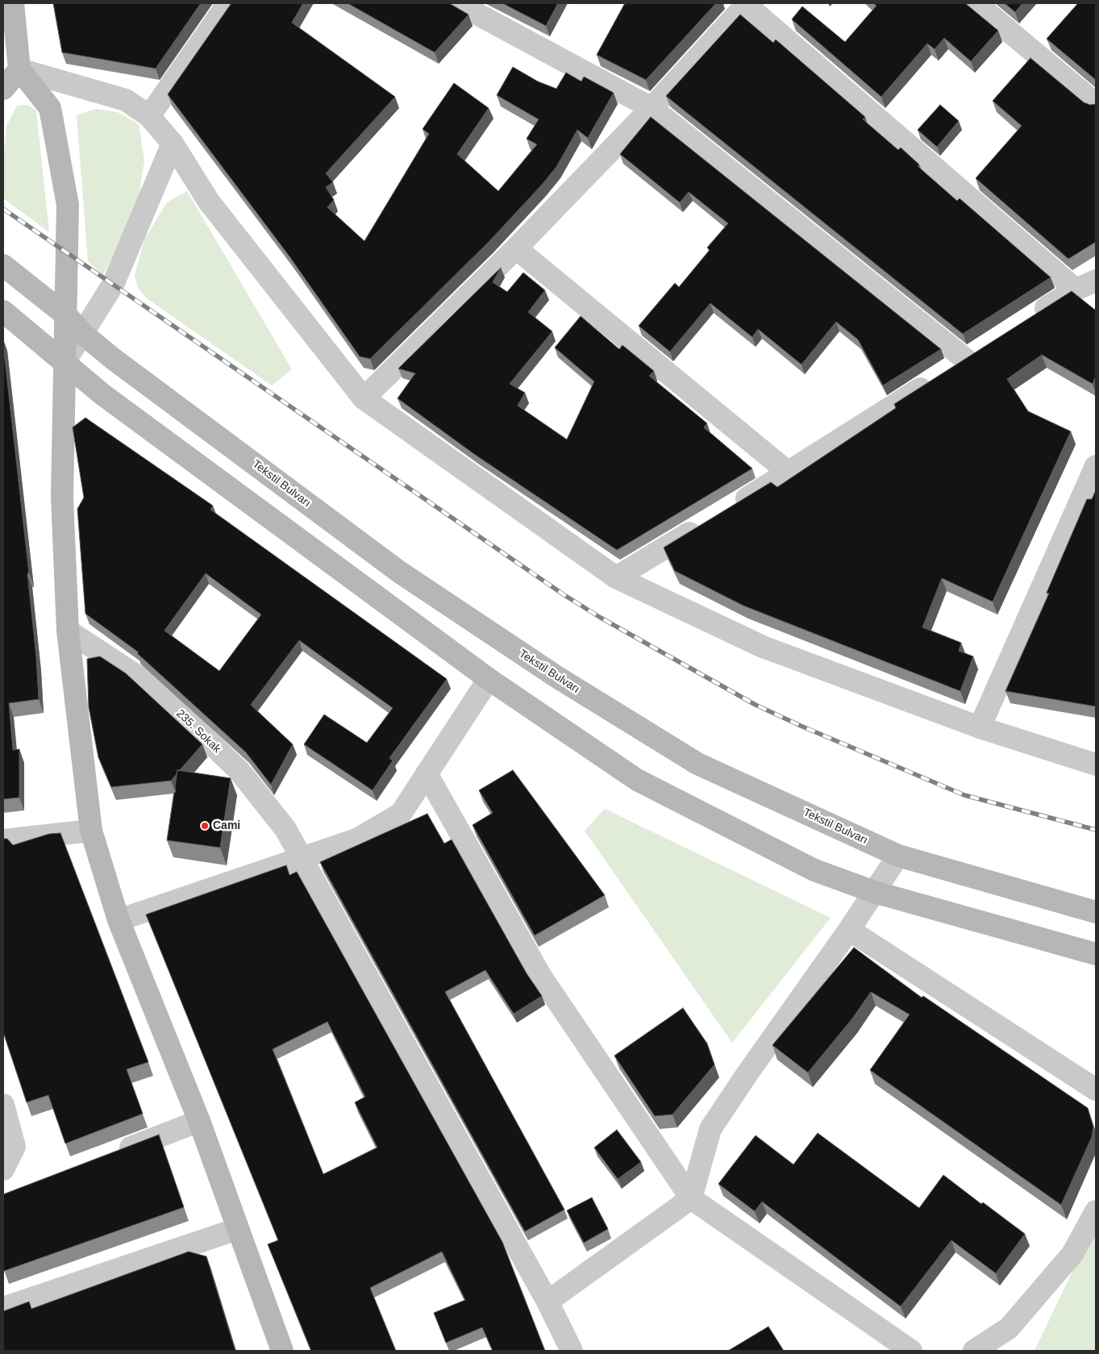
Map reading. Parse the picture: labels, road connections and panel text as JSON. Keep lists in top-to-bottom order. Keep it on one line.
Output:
{"streets":{"main road":["Tekstil Bulvarı"],"street":["235. Sokak"]},"places":["Cami"]}
